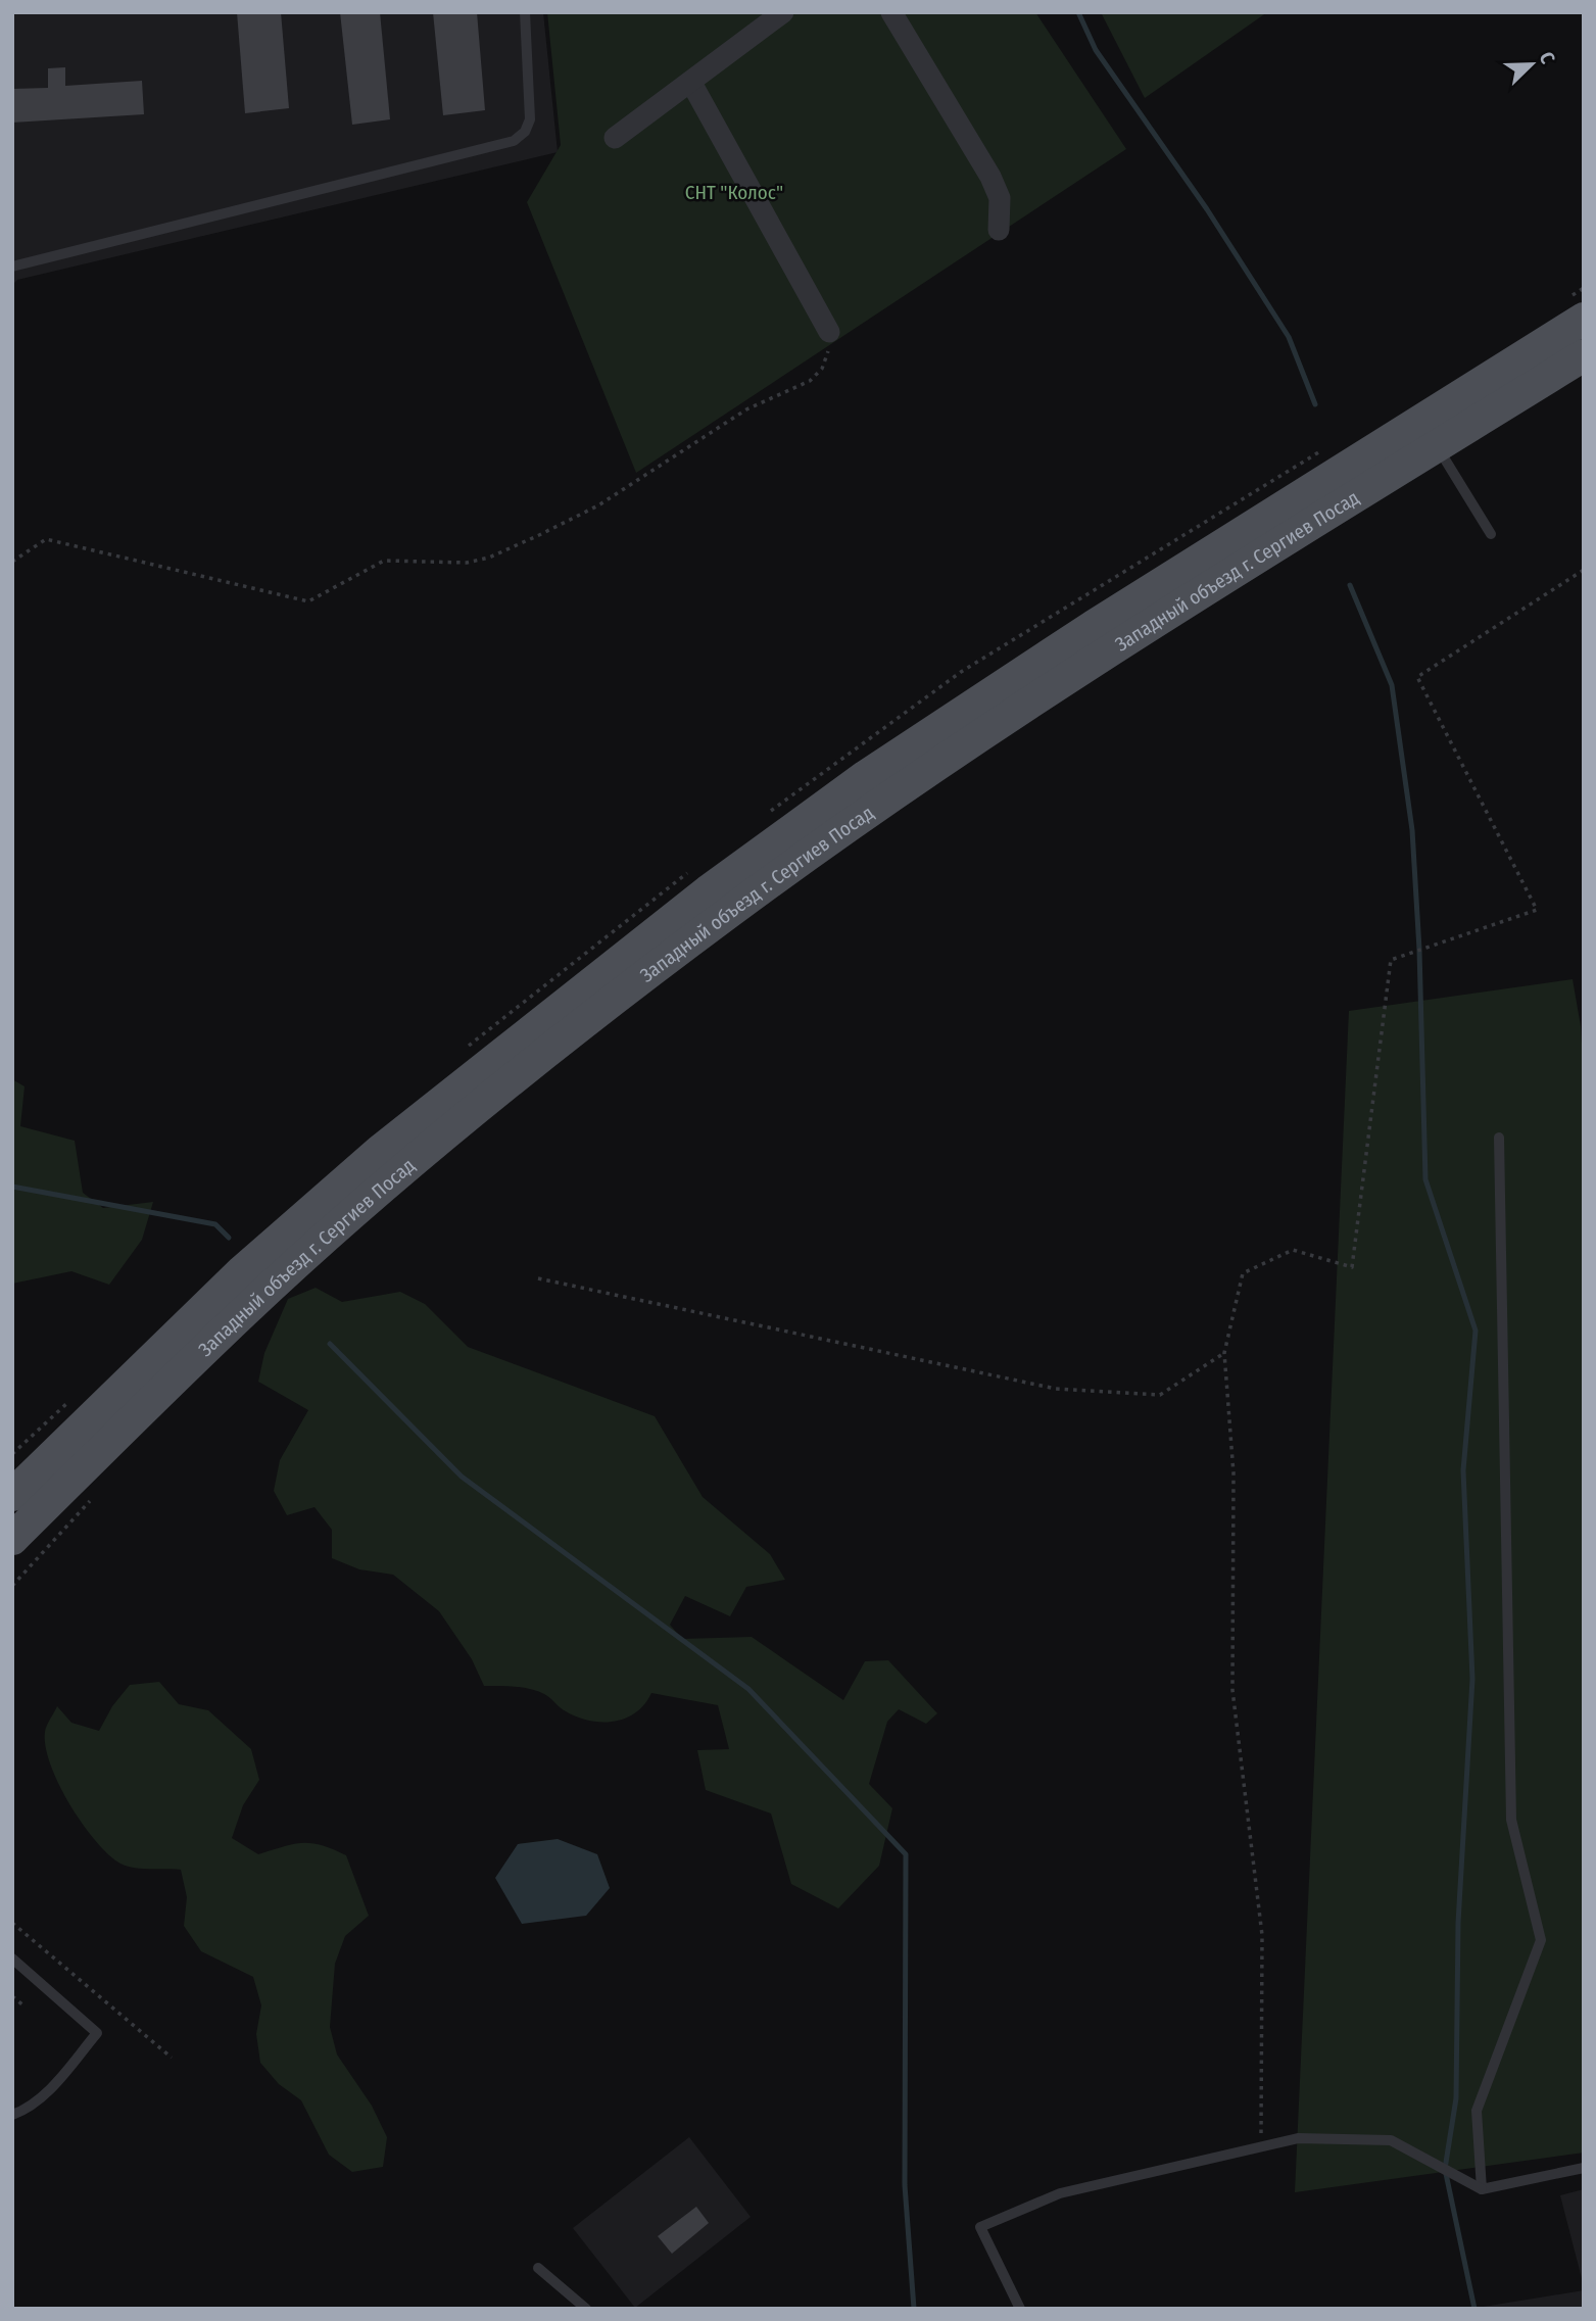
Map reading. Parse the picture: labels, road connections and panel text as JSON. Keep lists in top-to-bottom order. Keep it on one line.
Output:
{"streets":{"main road":["Западный объезд г. Сергиев Посад"]},"parks":["СНТ \"Колос\""],"north":"top right"}
